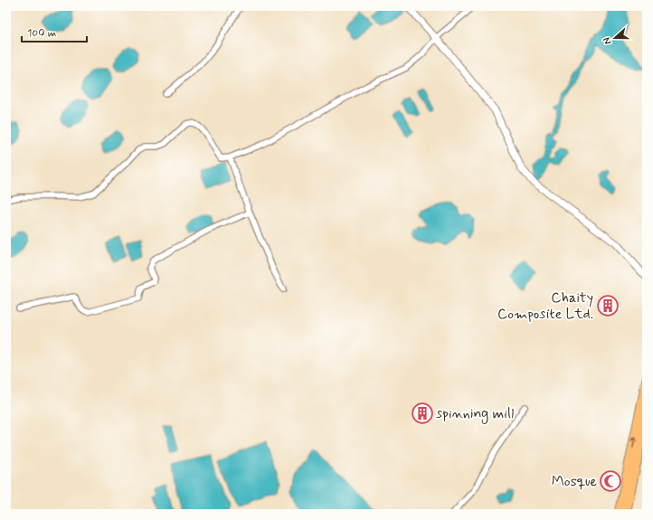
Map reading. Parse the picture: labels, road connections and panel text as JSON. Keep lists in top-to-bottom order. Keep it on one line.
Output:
{"places":{"building":["Chaity Composite Ltd.","spinning mill"],"mosque":["Mosque"]},"scale_bar":"100 m","north":"left"}
